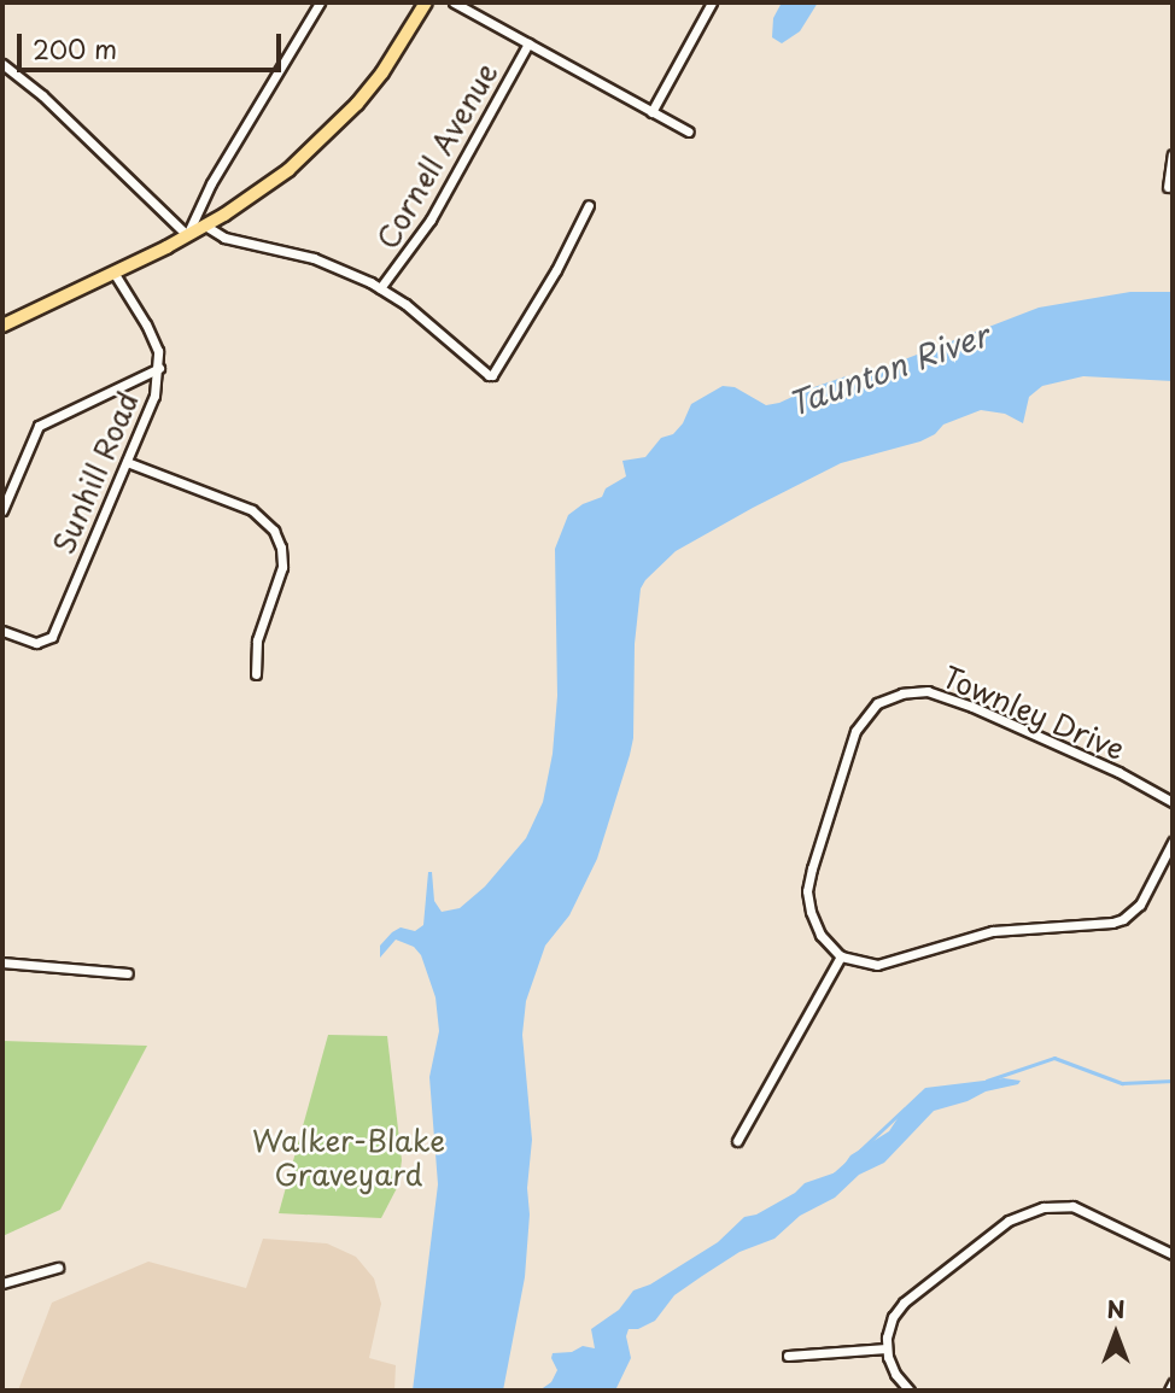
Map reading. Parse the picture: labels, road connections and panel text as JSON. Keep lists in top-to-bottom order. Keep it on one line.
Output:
{"streets":{"street":["Cornell Avenue","Sunhill Road","Townley Drive"]},"water":["Taunton River"],"parks":["Walker-Blake Graveyard"],"scale_bar":"200 m","north":"top"}
